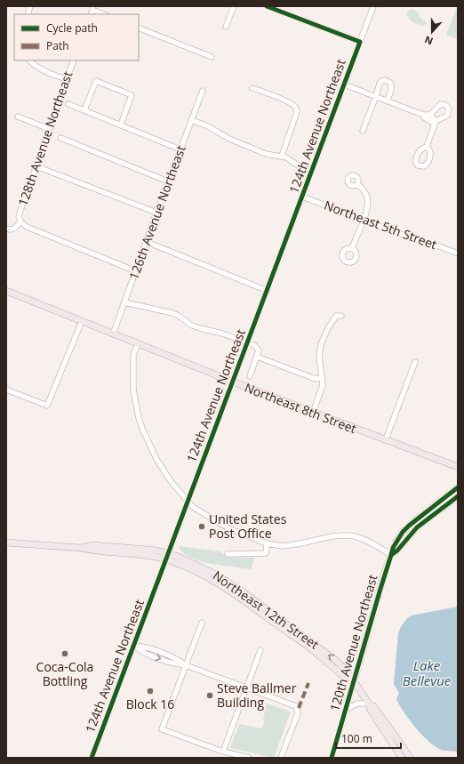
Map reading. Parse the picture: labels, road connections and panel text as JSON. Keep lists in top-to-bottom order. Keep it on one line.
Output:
{"streets":{"main road":["Northeast 8th Street","Northeast 12th Street","120th Avenue Northeast"],"street":["124th Avenue Northeast","128th Avenue Northeast","126th Avenue Northeast","Northeast 5th Street"]},"crossings":[["124th Avenue Northeast","Northeast 5th Street"],["124th Avenue Northeast","Northeast 8th Street"],["124th Avenue Northeast","Northeast 12th Street"],["126th Avenue Northeast","Northeast 8th Street"],["Northeast 12th Street","120th Avenue Northeast"]],"water":["Lake Bellevue"],"places":["United States Post Office","Coca-Cola Bottling","Block 16","Steve Ballmer Building"],"legend":["Cycle path","Path"],"scale_bar":"100 m","north":"bottom"}
